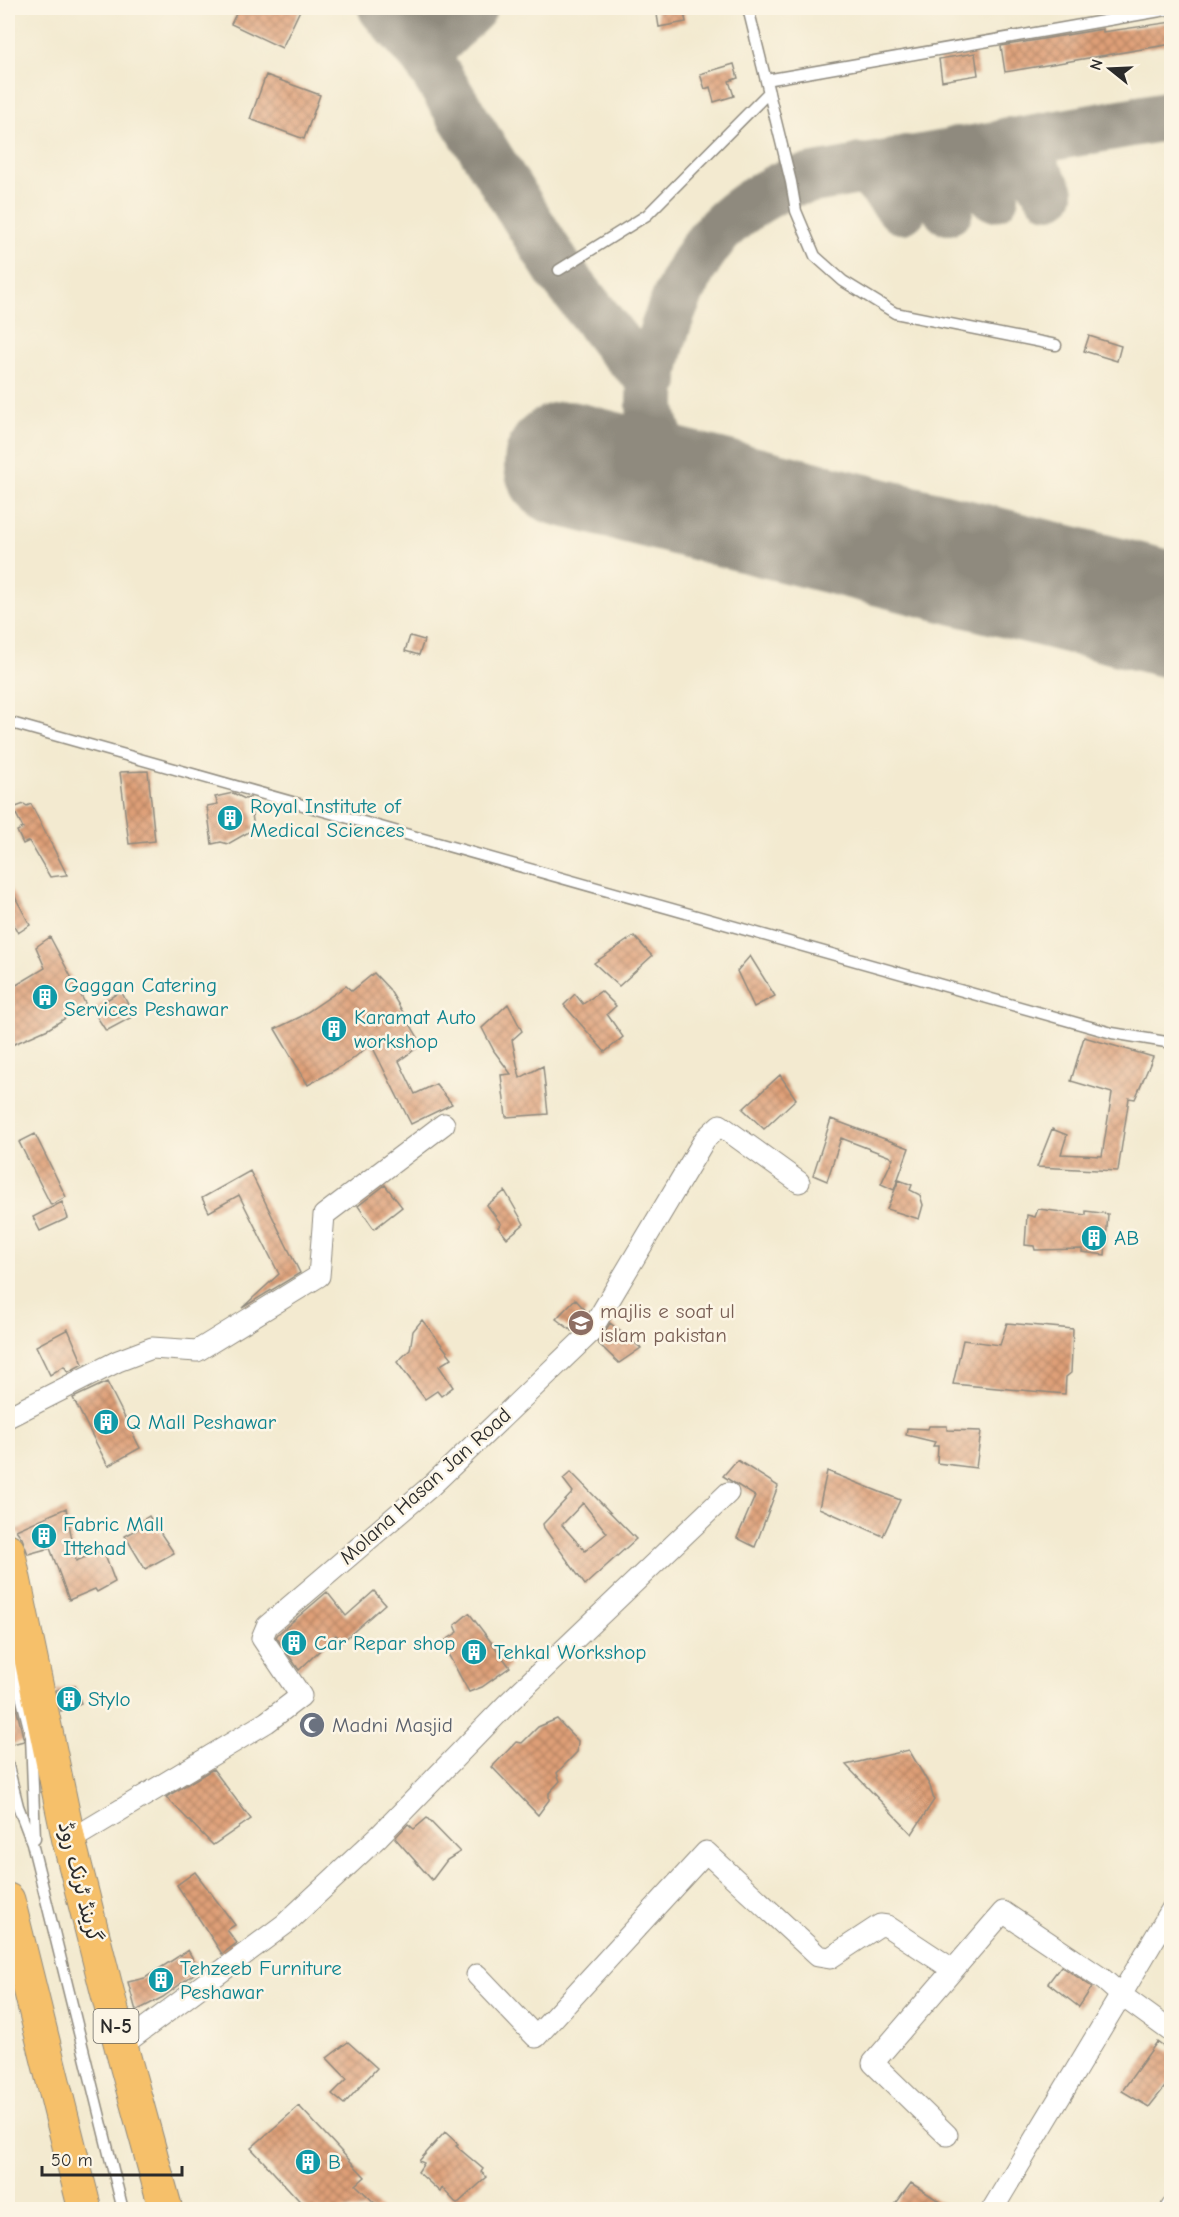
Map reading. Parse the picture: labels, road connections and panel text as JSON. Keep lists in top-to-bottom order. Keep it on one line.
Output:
{"streets":{"highway":["گرینڈ ٹرنک روڈ","N-5"],"street":["Molana Hasan Jan Road"]},"crossings":[["Molana Hasan Jan Road","گرینڈ ٹرنک روڈ"]],"places":{"building":["Royal Institute of Medical Sciences","Gaggan Catering Services Peshawar","Karamat Auto workshop","AB","Q Mall Peshawar","Fabric Mall Ittehad","Car Repar shop","Tehkal Workshop","Stylo","Tehzeeb Furniture Peshawar","B"],"school or university":["majlis e soat ul islam pakistan"],"mosque":["Madni Masjid"]},"scale_bar":"50 m","north":"left"}
